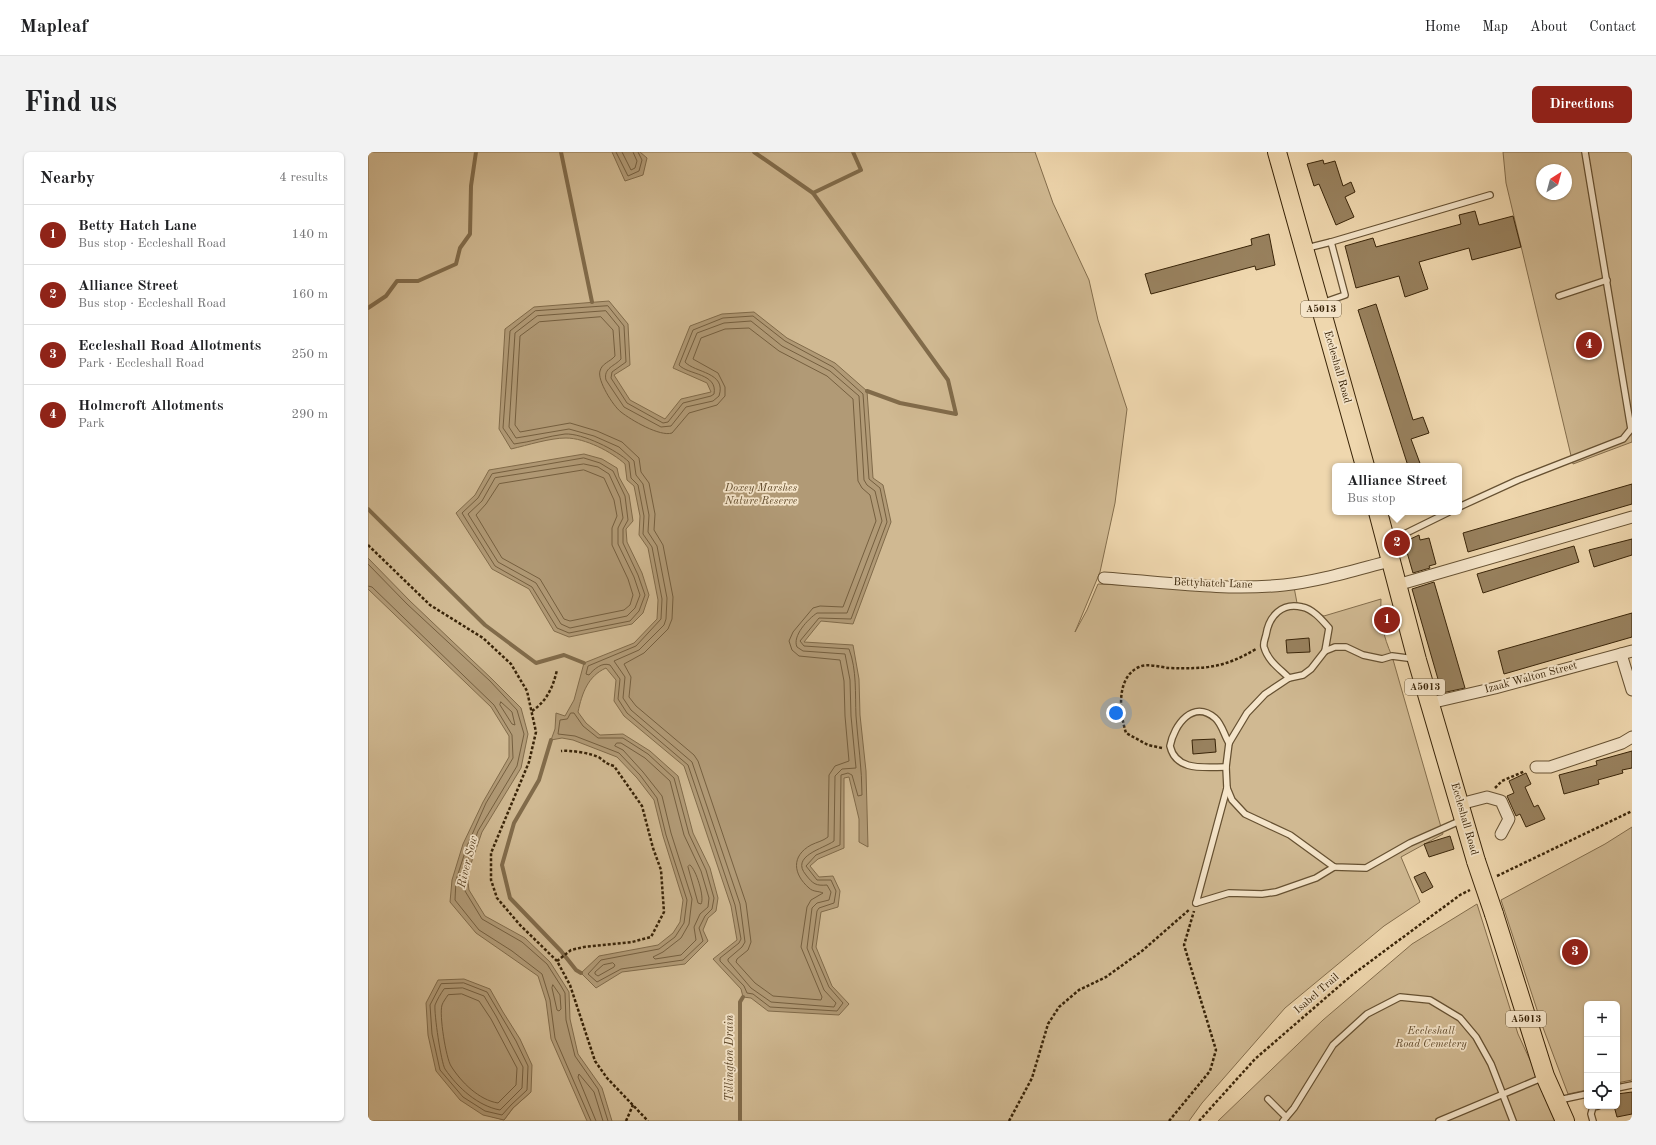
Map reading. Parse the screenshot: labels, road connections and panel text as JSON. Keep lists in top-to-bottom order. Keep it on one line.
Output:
{"streets":{"main road":["A5013","Eccleshall Road"],"street":["Bettyhatch Lane","Izaak Walton Street"],"path":["Isabel Trail"]},"crossings":[["Eccleshall Road","Bettyhatch Lane"],["Eccleshall Road","Izaak Walton Street"]],"water":["River Sow","Tillington Drain"],"parks":["Doxey Marshes Nature Reserve","Eccleshall Road Cemetery"],"north":"top right","page":{"header":"Mapleaf","nav":["Home","Map","About","Contact"],"buttons":"Directions","title":"Find us","heading":["Nearby","4 results"],"list":[{"mark":"1","name":"Betty Hatch Lane","note":"Bus stop · Eccleshall Road","value":"140 m"},{"mark":"2","name":"Alliance Street","note":"Bus stop · Eccleshall Road","value":"160 m"},{"mark":"3","name":"Eccleshall Road Allotments","note":"Park · Eccleshall Road","value":"250 m"},{"mark":"4","name":"Holmcroft Allotments","note":"Park","value":"290 m"}],"pins":["4","2","1","3"],"popup":["Alliance Street","Bus stop"],"map_buttons":["+","−"]}}
